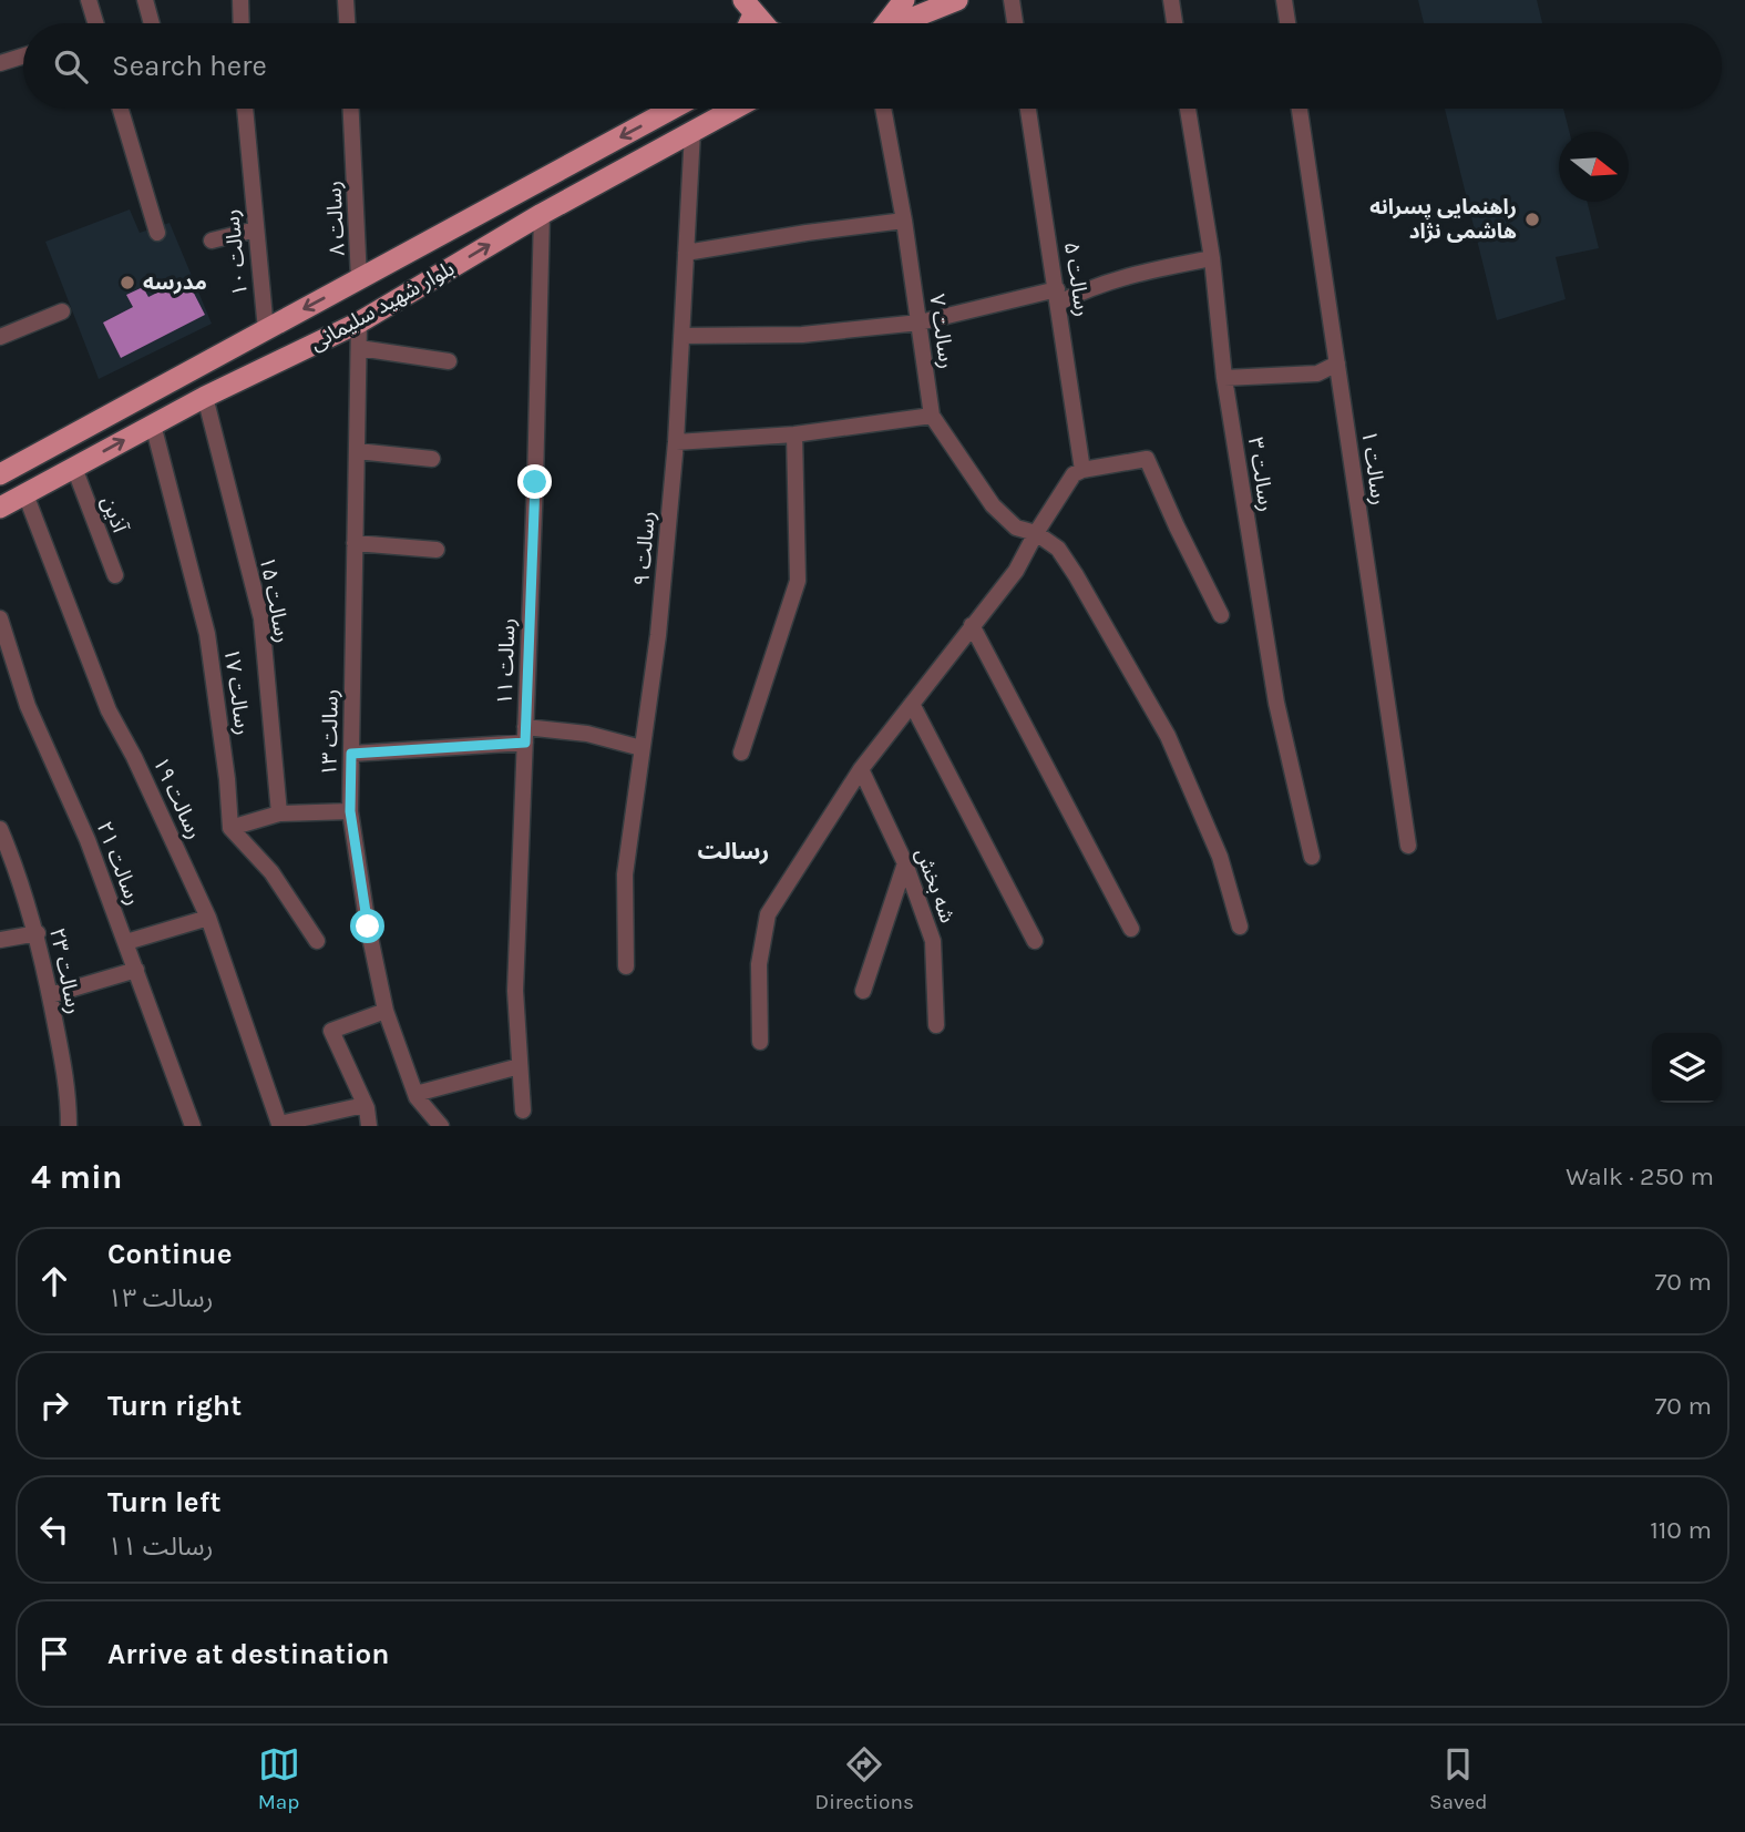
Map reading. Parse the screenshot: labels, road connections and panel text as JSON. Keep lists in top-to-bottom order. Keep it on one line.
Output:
{"streets":{"main road":["بلوار شهید سلیمانی"],"street":["رسالت ۸","رسالت ۱۰","رسالت ۵","رسالت ۷","رسالت ۱","رسالت ۳","آذین","رسالت ۹","رسالت ۱۵","رسالت ۱۱","رسالت ۱۷","رسالت ۱۳","رسالت ۱۹","رسالت ۲۱","شه بخش","رسالت ۲۳"]},"crossings":[["رسالت ۸","بلوار شهید سلیمانی"],["رسالت ۱۰","بلوار شهید سلیمانی"],["بلوار شهید سلیمانی","آذین"],["بلوار شهید سلیمانی","رسالت ۹"],["بلوار شهید سلیمانی","رسالت ۱۵"],["بلوار شهید سلیمانی","رسالت ۱۱"],["بلوار شهید سلیمانی","رسالت ۱۷"],["بلوار شهید سلیمانی","رسالت ۱۳"],["بلوار شهید سلیمانی","رسالت ۱۹"]],"districts":["رسالت"],"places":["راهنمایی پسرانه هاشمی نژاد","مدرسه"],"north":"right","page":{"search":"Search here","heading":["4 min","Walk · 250 m"],"list":[["Continue","رسالت ۱۳","70 m"],["Turn right","70 m"],["Turn left","رسالت ۱۱","110 m"],"Arrive at destination"],"nav":["Map","Directions","Saved"]}}
